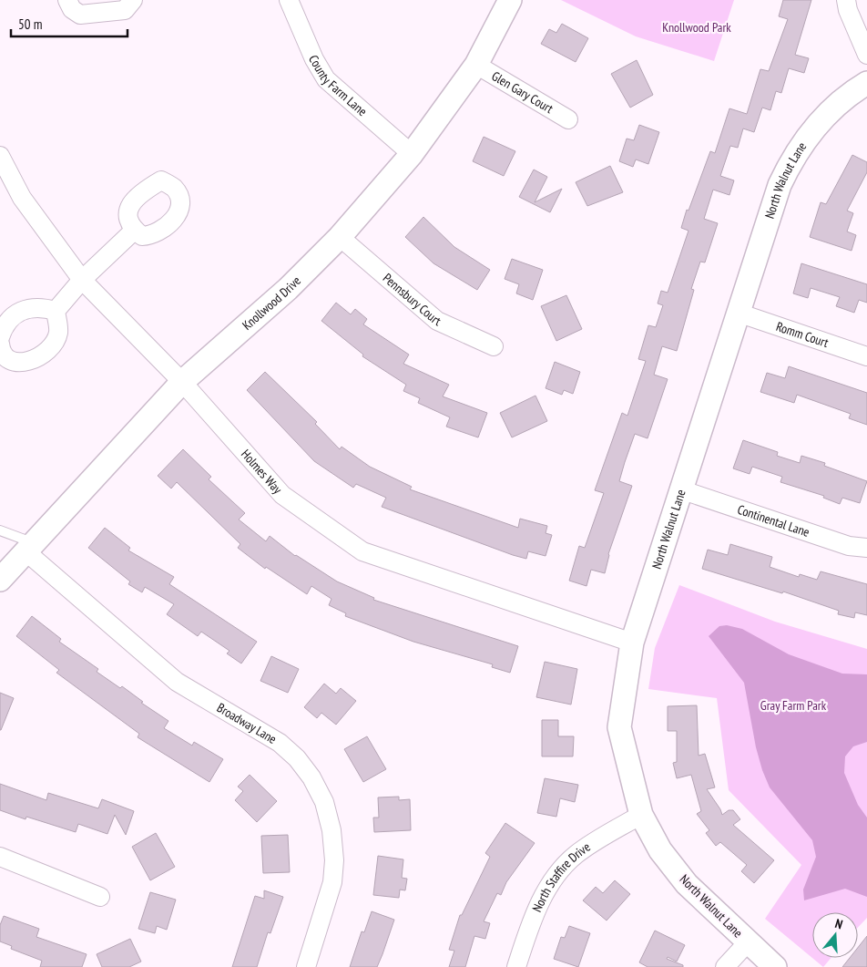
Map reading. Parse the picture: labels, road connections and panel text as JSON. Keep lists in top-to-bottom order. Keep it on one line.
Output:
{"streets":{"street":["County Farm Lane","Glen Gary Court","North Walnut Lane","Pennsbury Court","Knollwood Drive","Romm Court","Holmes Way","Continental Lane","Broadway Lane","North Staffire Drive"]},"crossings":[["County Farm Lane","Knollwood Drive"],["Glen Gary Court","Knollwood Drive"],["North Walnut Lane","Romm Court"],["North Walnut Lane","Holmes Way"],["North Walnut Lane","Continental Lane"],["North Walnut Lane","North Staffire Drive"],["Pennsbury Court","Knollwood Drive"],["Knollwood Drive","Holmes Way"],["Knollwood Drive","Broadway Lane"]],"parks":["Knollwood Park","Gray Farm Park"],"scale_bar":"50 m","north":"top"}
